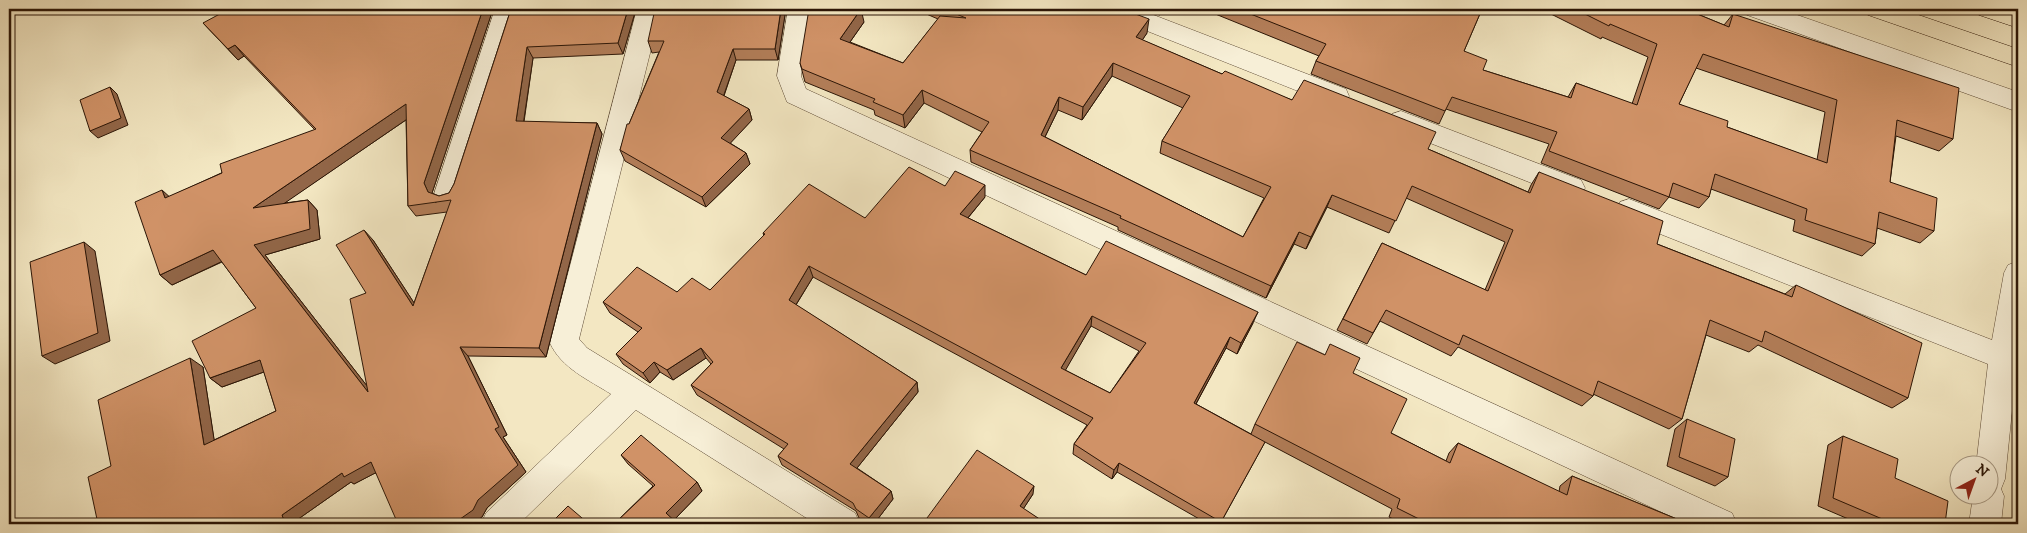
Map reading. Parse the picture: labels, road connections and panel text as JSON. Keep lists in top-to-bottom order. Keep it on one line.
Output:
{"north":"top right"}
